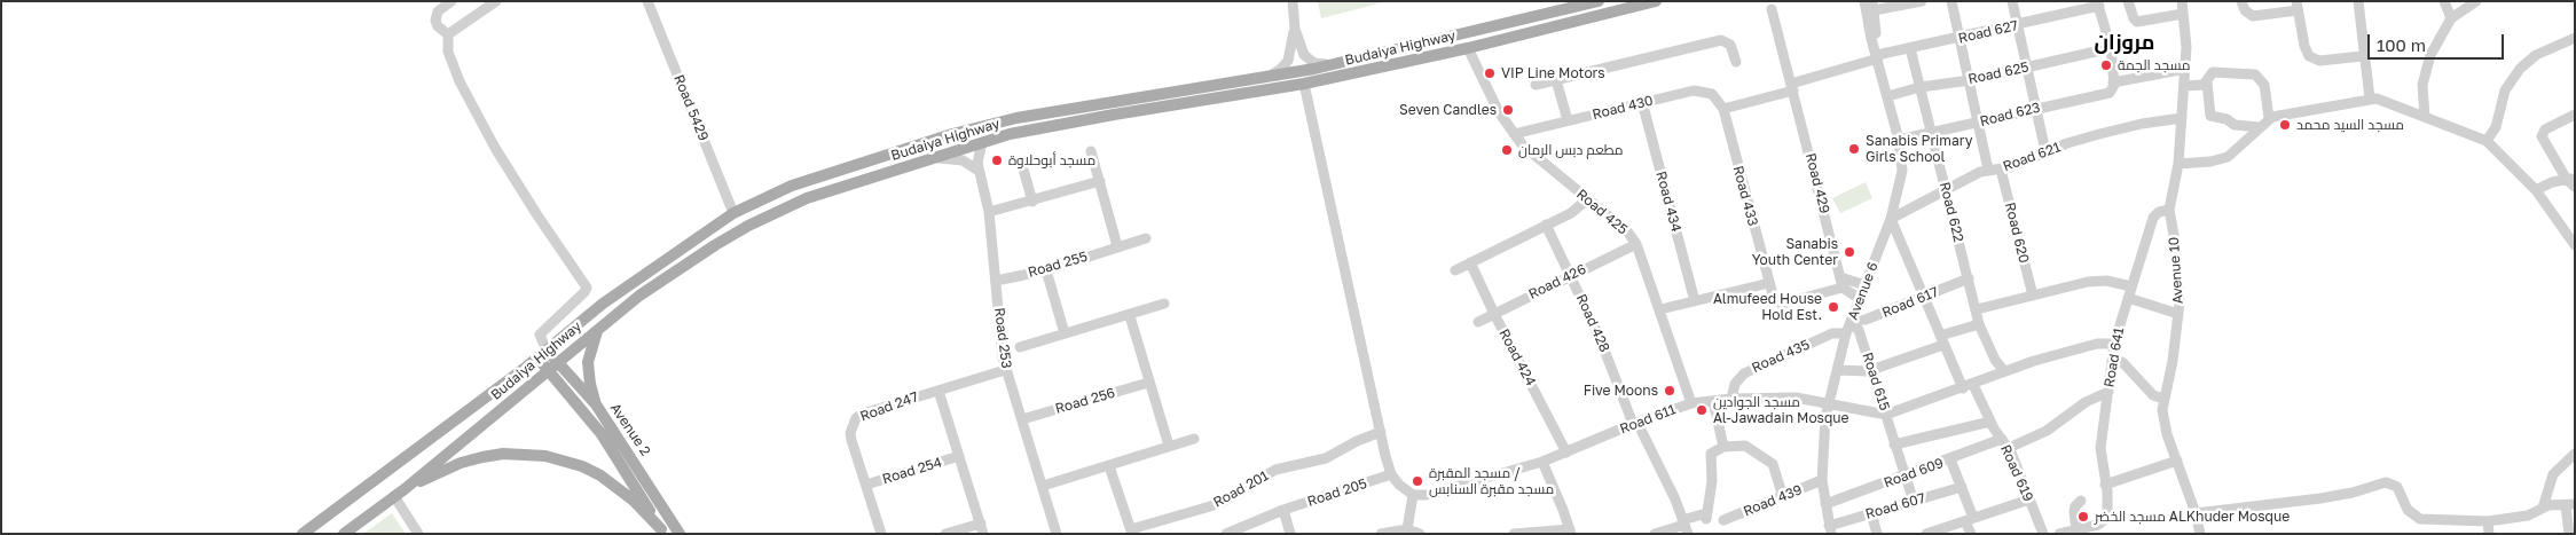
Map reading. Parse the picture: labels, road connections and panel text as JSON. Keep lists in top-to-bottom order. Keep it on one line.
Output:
{"streets":{"main road":["Budaiya Highway","Avenue 2"],"street":["Road 627","Road 625","Road 5429","Road 430","Road 623","Road 621","Road 429","Road 433","Road 434","Road 425","Road 622","Road 620","Road 255","Avenue 10","Road 426","Avenue 6","Road 617","Road 428","Road 253","Road 435","Road 424","Road 641","Road 615","Road 256","Road 247","Road 611","Road 254","Road 609","Road 619","Road 201","Road 205","Road 439","Road 607"]},"crossings":[["Road 627","Road 429"],["Road 627","Road 622"],["Road 627","Avenue 6"],["Budaiya Highway","Road 5429"],["Budaiya Highway","Road 425"],["Budaiya Highway","Road 253"],["Budaiya Highway","Avenue 2"],["Road 625","Road 622"],["Road 625","Avenue 6"],["Road 430","Road 433"],["Road 430","Road 434"],["Road 430","Road 425"],["Road 623","Road 622"],["Road 623","Avenue 6"],["Road 621","Road 622"],["Road 621","Road 620"],["Road 621","Avenue 10"],["Road 621","Avenue 6"],["Road 621","Road 619"],["Road 429","Road 433"],["Road 425","Road 426"],["Road 425","Road 611"],["Road 622","Road 617"],["Road 622","Road 611"],["Road 255","Road 253"],["Avenue 10","Road 641"],["Road 426","Road 428"],["Road 426","Road 424"],["Avenue 6","Road 617"],["Avenue 6","Road 435"],["Avenue 6","Road 615"],["Avenue 6","Road 611"],["Avenue 6","Road 609"],["Avenue 6","Road 619"],["Avenue 6","Road 439"],["Avenue 6","Road 607"],["Road 617","Road 435"],["Road 617","Road 615"],["Road 617","Road 619"],["Road 428","Road 611"],["Road 253","Road 256"],["Road 253","Road 247"],["Road 435","Road 615"],["Road 435","Road 611"],["Road 424","Road 611"],["Road 641","Road 611"],["Road 615","Road 611"],["Road 615","Road 609"],["Road 615","Road 607"],["Road 247","Road 254"],["Road 611","Road 619"],["Road 609","Road 619"]],"districts":["مروزان"],"places":["مسجد الجمة","VIP Line Motors","Seven Candles","مسجد السيد محمد","Sanabis Primary Girls School","مطعم دبس الرمان","مسجد أبوحلاوة","Sanabis Youth Center","Almufeed House Hold Est.","Five Moons","مسجد الجوادين Al-Jawadain Mosque","مسجد المقبرة / مسجد مقبرة السنابس","مسجد الخضر ALKhuder Mosque"],"scale_bar":"100 m"}
